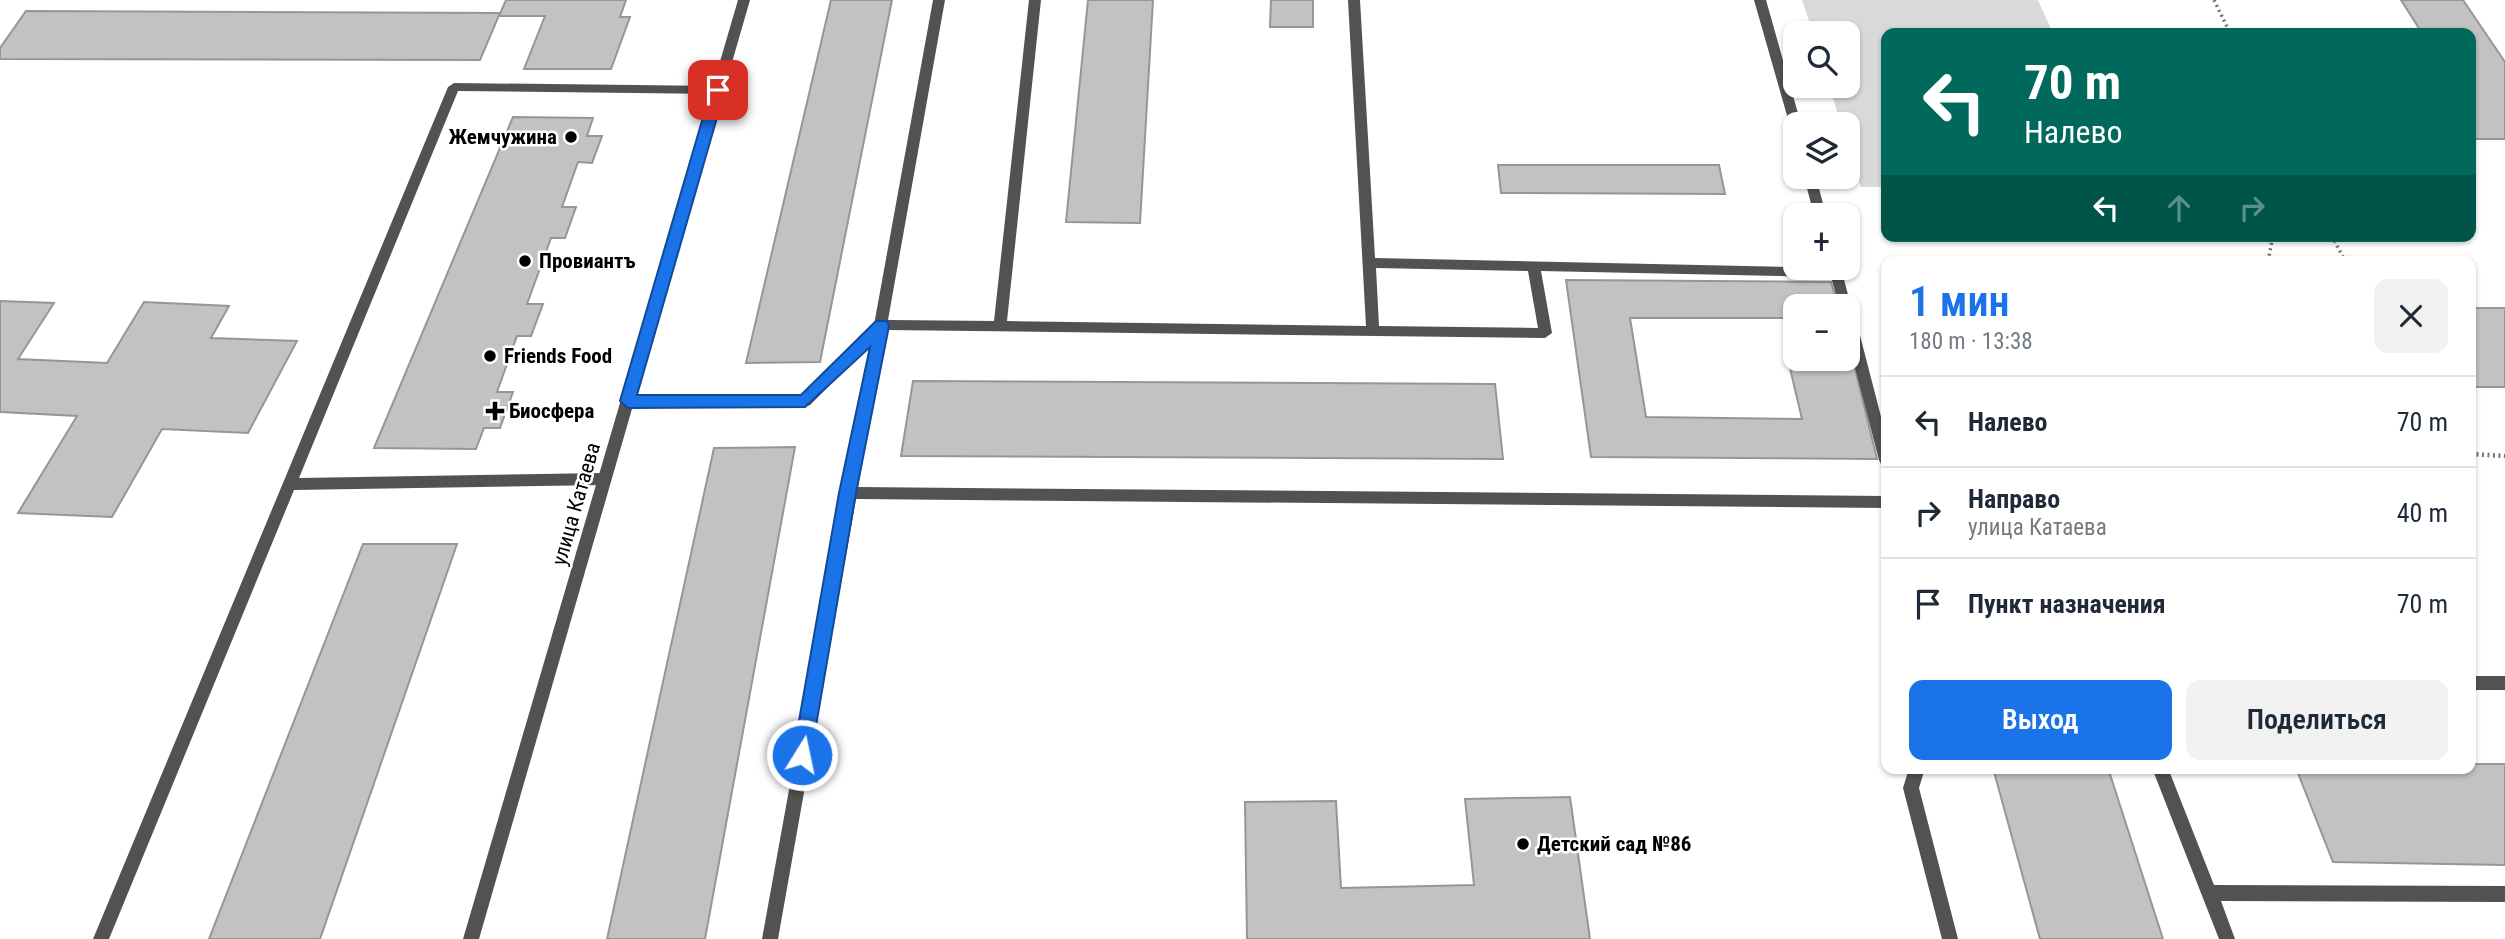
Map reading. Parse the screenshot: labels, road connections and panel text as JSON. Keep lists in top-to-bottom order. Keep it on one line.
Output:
{"streets":{"street":["улица Катаева"]},"places":{"other":["Жемчужина","Провиантъ","Friends Food","Детский сад №86"],"health":["Биосфера"]},"page":{"map_buttons":["+","−"],"turn":["70 m","Налево"],"heading":["1 мин","180 m · 13:38"],"list":[{"name":"Налево","value":"70 m"},{"name":"Направо","note":"улица Катаева","value":"40 m"},{"name":"Пункт назначения","value":"70 m"}],"buttons":["Выход","Поделиться"]}}
